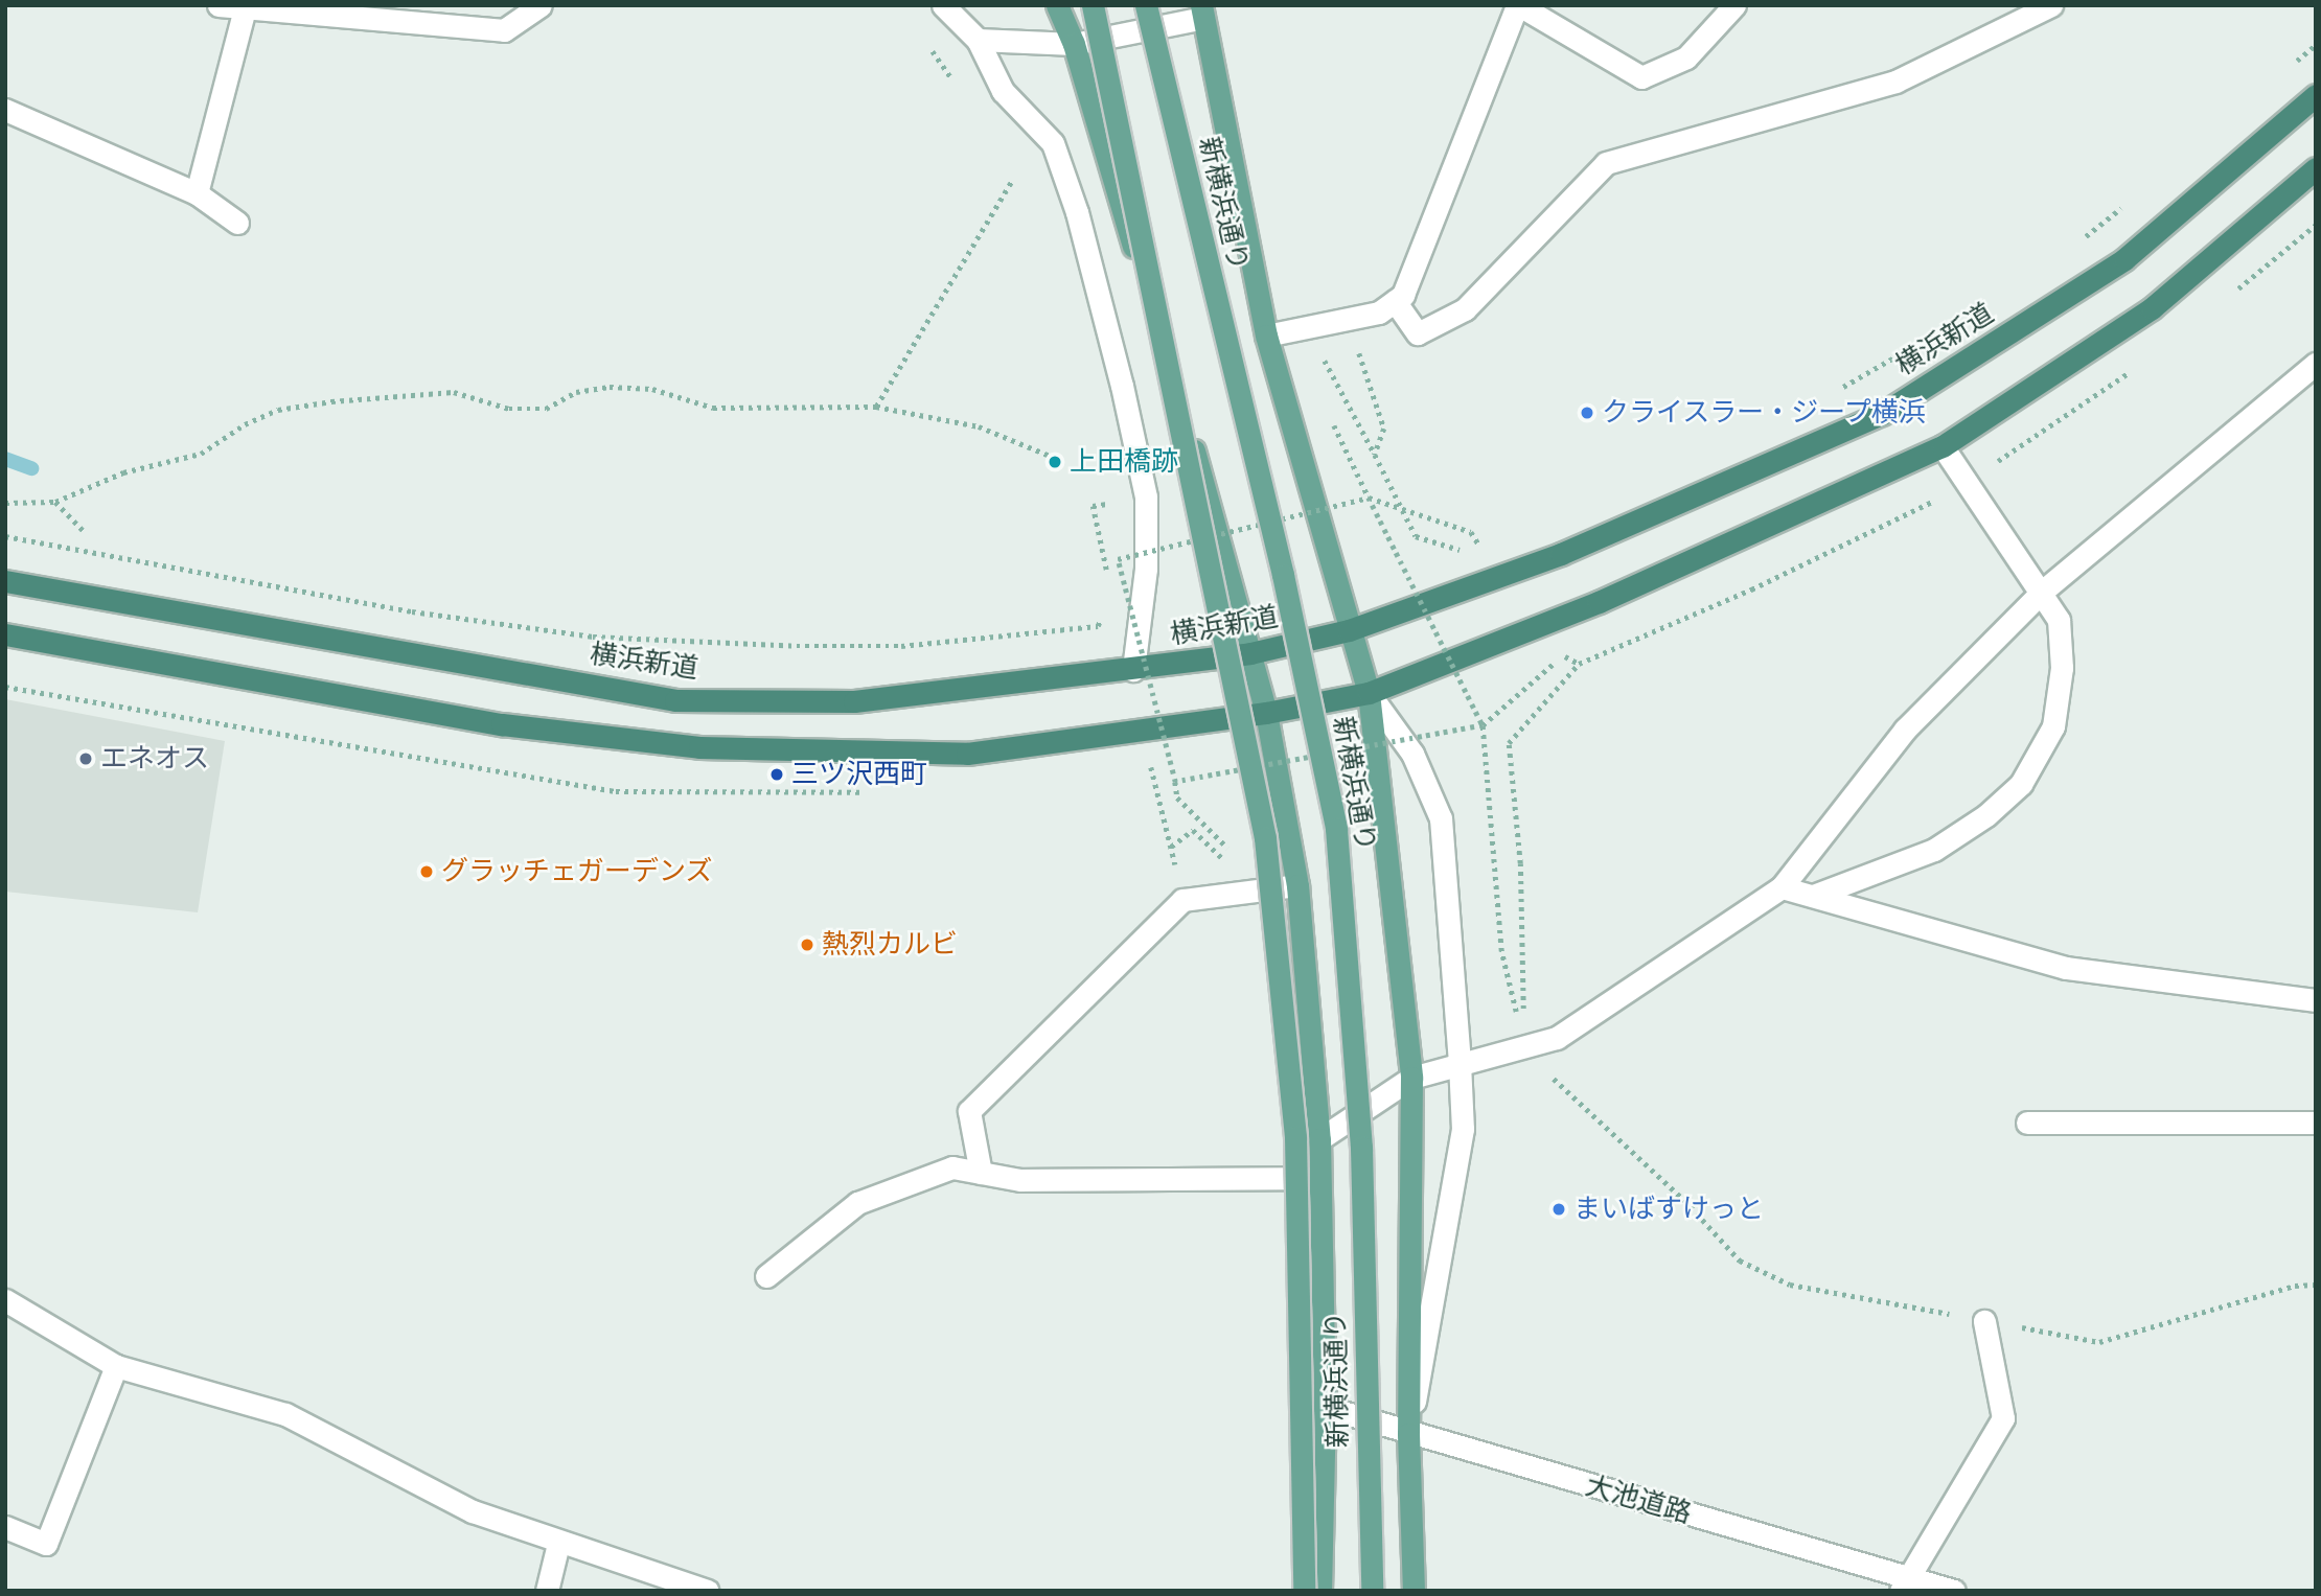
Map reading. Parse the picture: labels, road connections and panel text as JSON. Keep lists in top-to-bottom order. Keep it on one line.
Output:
{"streets":{"highway":["横浜新道"],"main road":["新横浜通り"],"street":["大池道路"]},"places":["クライスラー・ジープ横浜","上田橋跡","エネオス","三ツ沢西町","グラッチェガーデンズ","熱烈カルビ","まいばすけっと"]}
